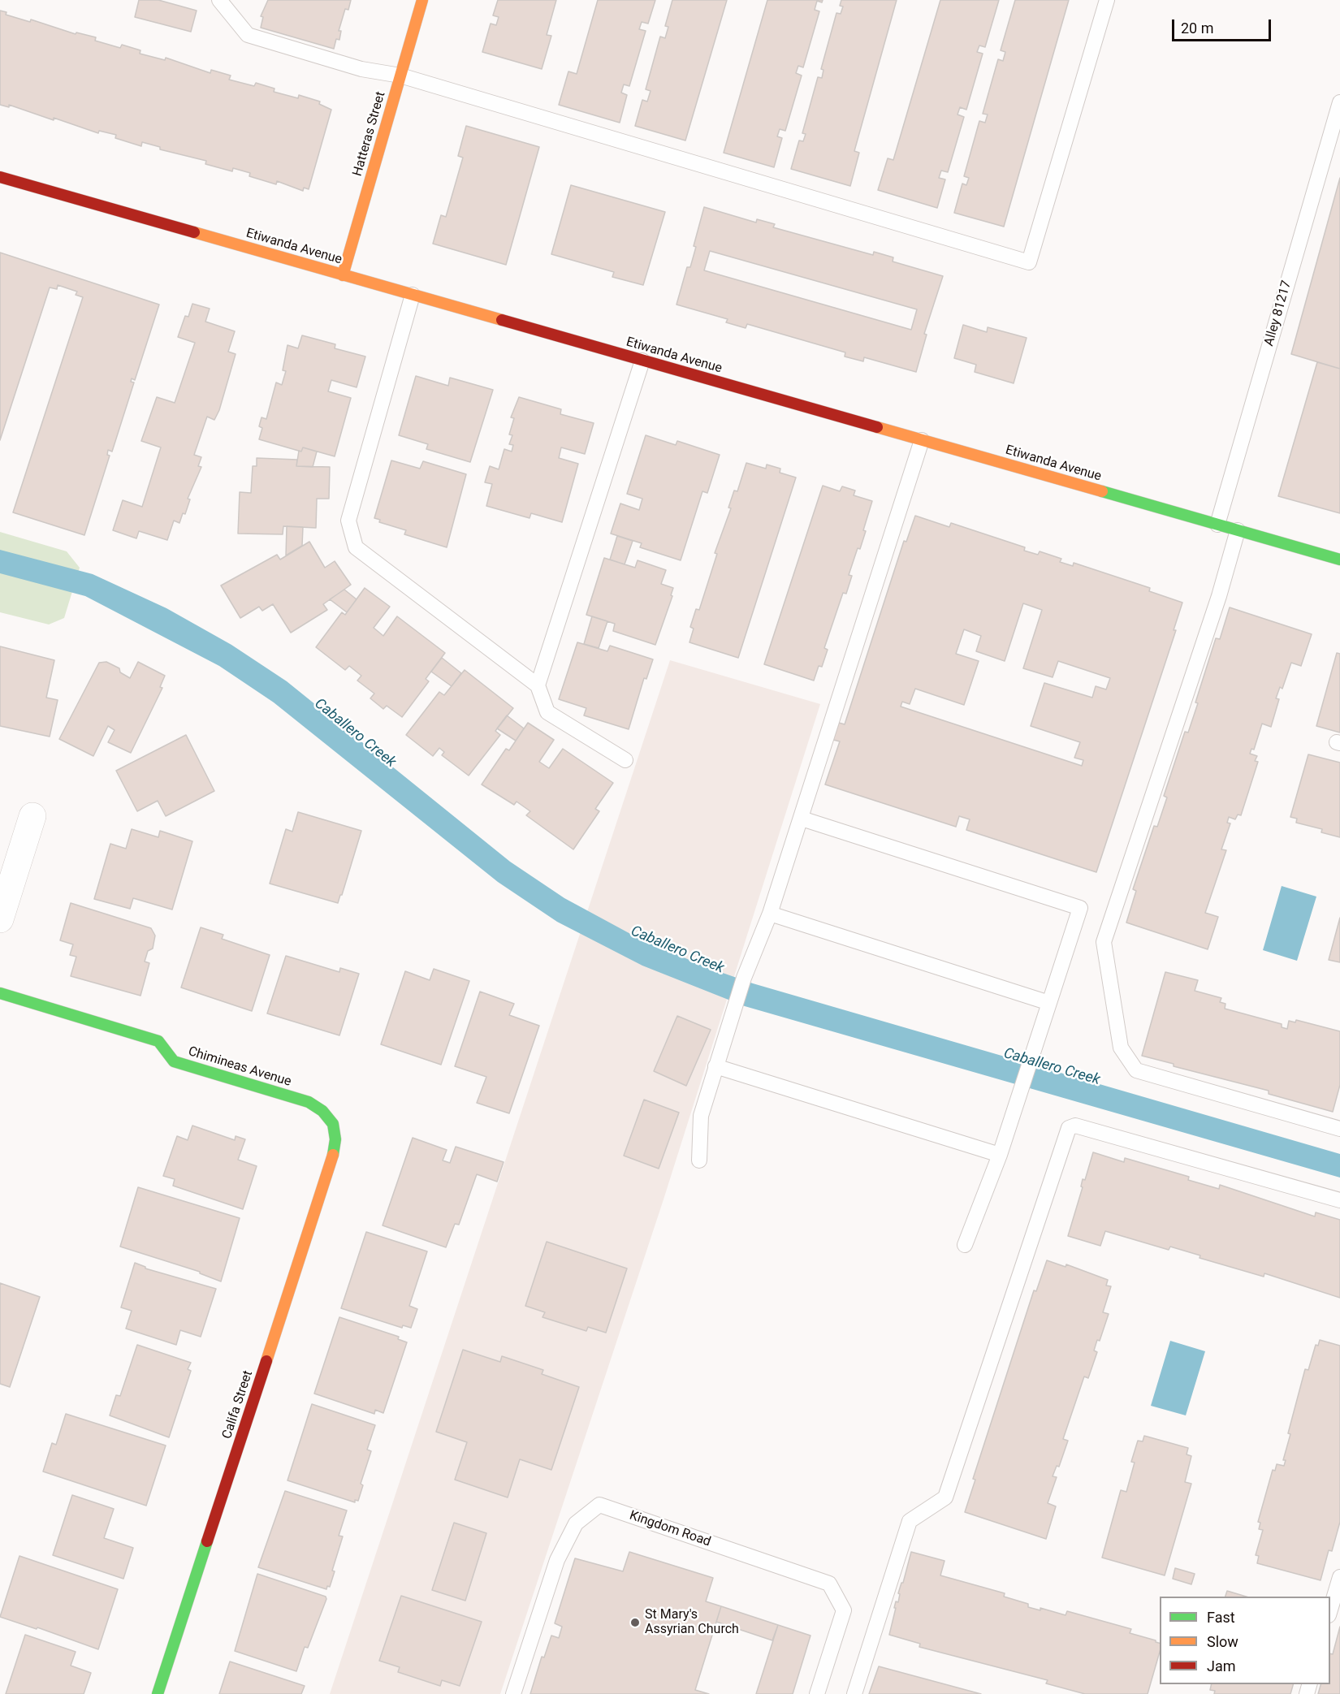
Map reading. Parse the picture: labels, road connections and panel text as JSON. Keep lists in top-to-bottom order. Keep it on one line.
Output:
{"streets":{"street":["Hatteras Street","Etiwanda Avenue","Chimineas Avenue","Califa Street"],"lane":["Alley 81217","Kingdom Road"]},"crossings":[["Hatteras Street","Etiwanda Avenue"],["Etiwanda Avenue","Alley 81217"],["Chimineas Avenue","Califa Street"]],"water":["Caballero Creek"],"places":["St Mary's Assyrian Church"],"legend":["Fast","Slow","Jam"],"scale_bar":"20 m"}
